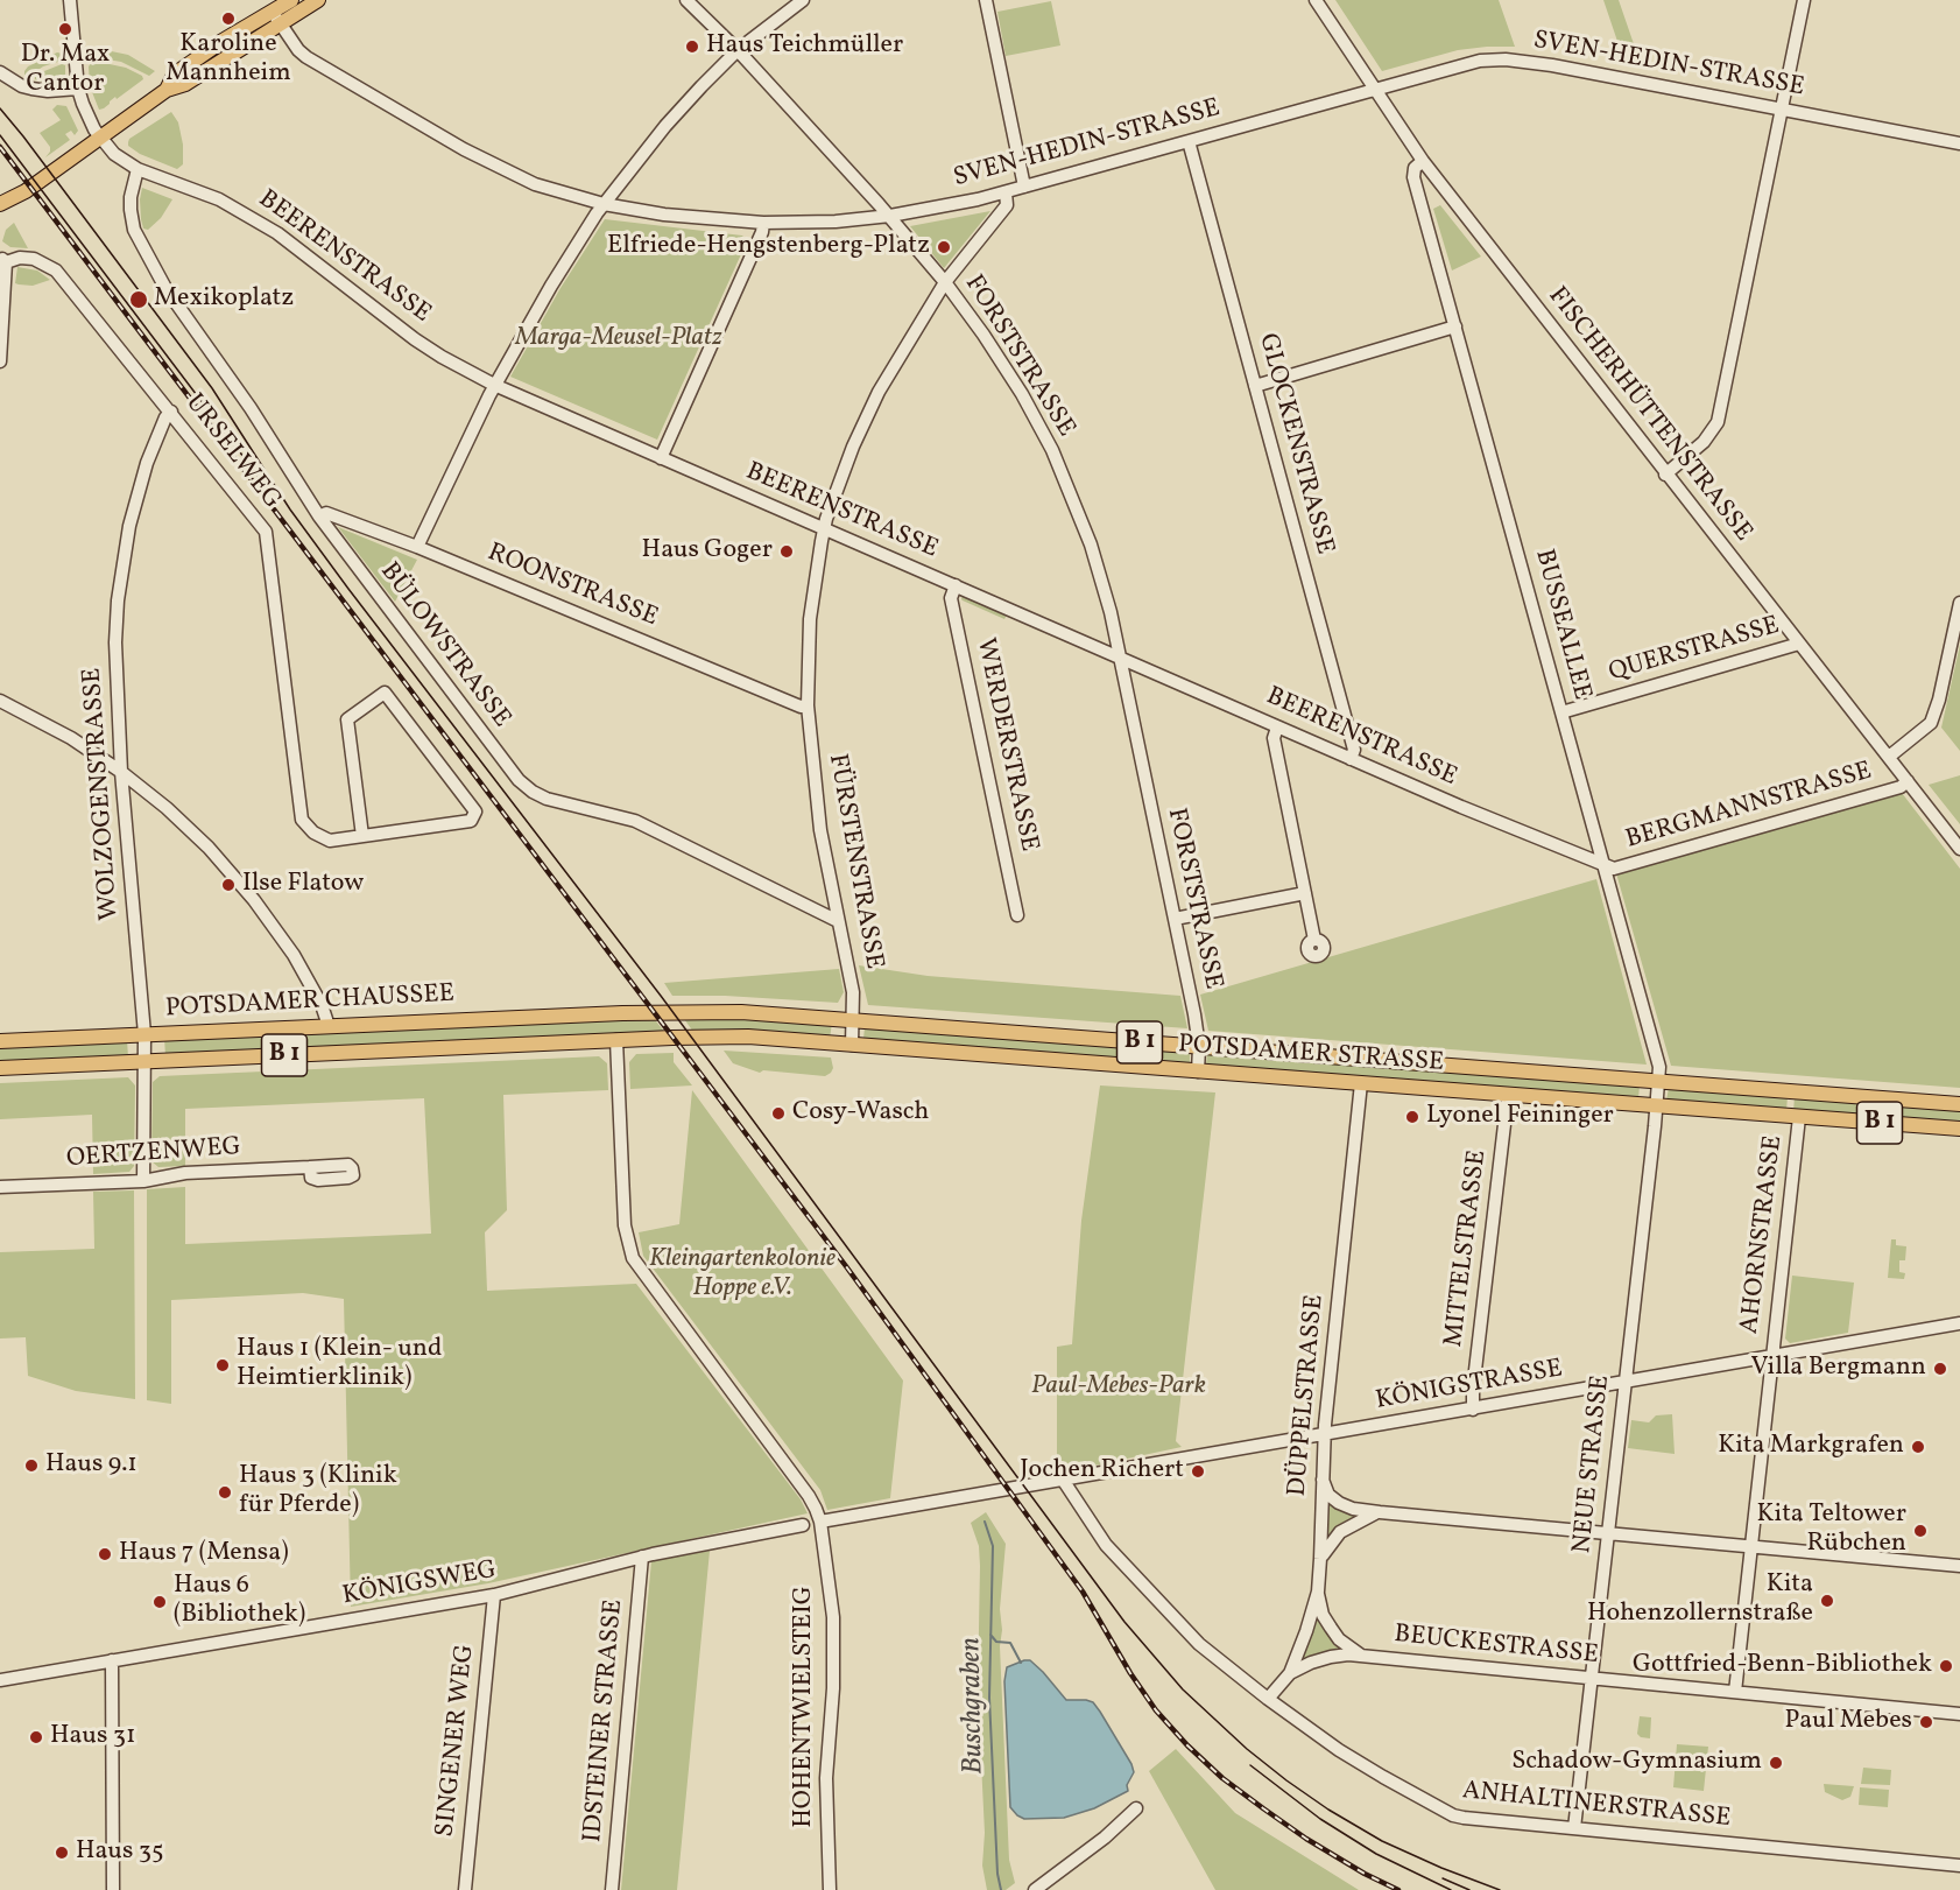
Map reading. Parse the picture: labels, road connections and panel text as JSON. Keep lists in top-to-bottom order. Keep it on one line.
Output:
{"streets":{"main road":["POTSDAMER CHAUSSEE","B 1","POTSDAMER STRASSE"],"street":["SVEN-HEDIN-STRASSE","BEERENSTRASSE","FORSTSTRASSE","FISCHERHÜTTENSTRASSE","GLOCKENSTRASSE","URSELWEG","ROONSTRASSE","BUSSEALLEE","BÜLOWSTRASSE","QUERSTRASSE","WERDERSTRASSE","WOLZOGENSTRASSE","BERGMANNSTRASSE","FÜRSTENSTRASSE","OERTZENWEG","AHORNSTRASSE","MITTELSTRASSE","KÖNIGSTRASSE","DÜPPELSTRASSE","NEUE STRASSE","KÖNIGSWEG","BEUCKESTRASSE","HOHENTWIELSTEIG","IDSTEINER STRASSE","SINGENER WEG","ANHALTINERSTRASSE"]},"crossings":[["SVEN-HEDIN-STRASSE","FORSTSTRASSE"],["SVEN-HEDIN-STRASSE","FISCHERHÜTTENSTRASSE"],["SVEN-HEDIN-STRASSE","GLOCKENSTRASSE"],["SVEN-HEDIN-STRASSE","FÜRSTENSTRASSE"],["BEERENSTRASSE","FORSTSTRASSE"],["BEERENSTRASSE","GLOCKENSTRASSE"],["BEERENSTRASSE","BUSSEALLEE"],["BEERENSTRASSE","BÜLOWSTRASSE"],["BEERENSTRASSE","WERDERSTRASSE"],["BEERENSTRASSE","BERGMANNSTRASSE"],["BEERENSTRASSE","FÜRSTENSTRASSE"],["FORSTSTRASSE","FÜRSTENSTRASSE"],["FORSTSTRASSE","POTSDAMER STRASSE"],["FISCHERHÜTTENSTRASSE","BUSSEALLEE"],["FISCHERHÜTTENSTRASSE","QUERSTRASSE"],["FISCHERHÜTTENSTRASSE","BERGMANNSTRASSE"],["URSELWEG","WOLZOGENSTRASSE"],["ROONSTRASSE","BÜLOWSTRASSE"],["ROONSTRASSE","FÜRSTENSTRASSE"],["BUSSEALLEE","QUERSTRASSE"],["BUSSEALLEE","BERGMANNSTRASSE"],["BUSSEALLEE","POTSDAMER STRASSE"],["BUSSEALLEE","NEUE STRASSE"],["BÜLOWSTRASSE","FÜRSTENSTRASSE"],["WOLZOGENSTRASSE","POTSDAMER CHAUSSEE"],["WOLZOGENSTRASSE","OERTZENWEG"],["FÜRSTENSTRASSE","POTSDAMER STRASSE"],["POTSDAMER CHAUSSEE","POTSDAMER STRASSE"],["POTSDAMER CHAUSSEE","HOHENTWIELSTEIG"],["POTSDAMER STRASSE","AHORNSTRASSE"],["POTSDAMER STRASSE","MITTELSTRASSE"],["POTSDAMER STRASSE","DÜPPELSTRASSE"],["POTSDAMER STRASSE","NEUE STRASSE"],["POTSDAMER STRASSE","HOHENTWIELSTEIG"],["AHORNSTRASSE","KÖNIGSTRASSE"],["AHORNSTRASSE","BEUCKESTRASSE"],["MITTELSTRASSE","KÖNIGSTRASSE"],["KÖNIGSTRASSE","DÜPPELSTRASSE"],["KÖNIGSTRASSE","NEUE STRASSE"],["KÖNIGSTRASSE","HOHENTWIELSTEIG"],["KÖNIGSTRASSE","ANHALTINERSTRASSE"],["DÜPPELSTRASSE","BEUCKESTRASSE"],["DÜPPELSTRASSE","ANHALTINERSTRASSE"],["NEUE STRASSE","BEUCKESTRASSE"],["NEUE STRASSE","ANHALTINERSTRASSE"],["KÖNIGSWEG","IDSTEINER STRASSE"],["KÖNIGSWEG","SINGENER WEG"]],"water":["Buschgraben"],"parks":["Marga-Meusel-Platz","Kleingartenkolonie Hoppe e.V.","Paul-Mebes-Park"],"places":["Karoline Mannheim","Dr. Max Cantor","Haus Teichmüller","Elfriede-Hengstenberg-Platz","Mexikoplatz","Haus Goger","Ilse Flatow","Cosy-Wasch","Lyonel Feininger","Haus 1 (Klein- und Heimtierklinik)","Villa Bergmann","Kita Markgrafen","Haus 9.1","Jochen Richert","Haus 3 (Klinik für Pferde)","Kita Teltower Rübchen","Haus 7 (Mensa)","Kita Hohenzollernstraße","Haus 6 (Bibliothek)","Gottfried-Benn-Bibliothek","Paul Mebes","Haus 31","Schadow-Gymnasium","Haus 35"]}
